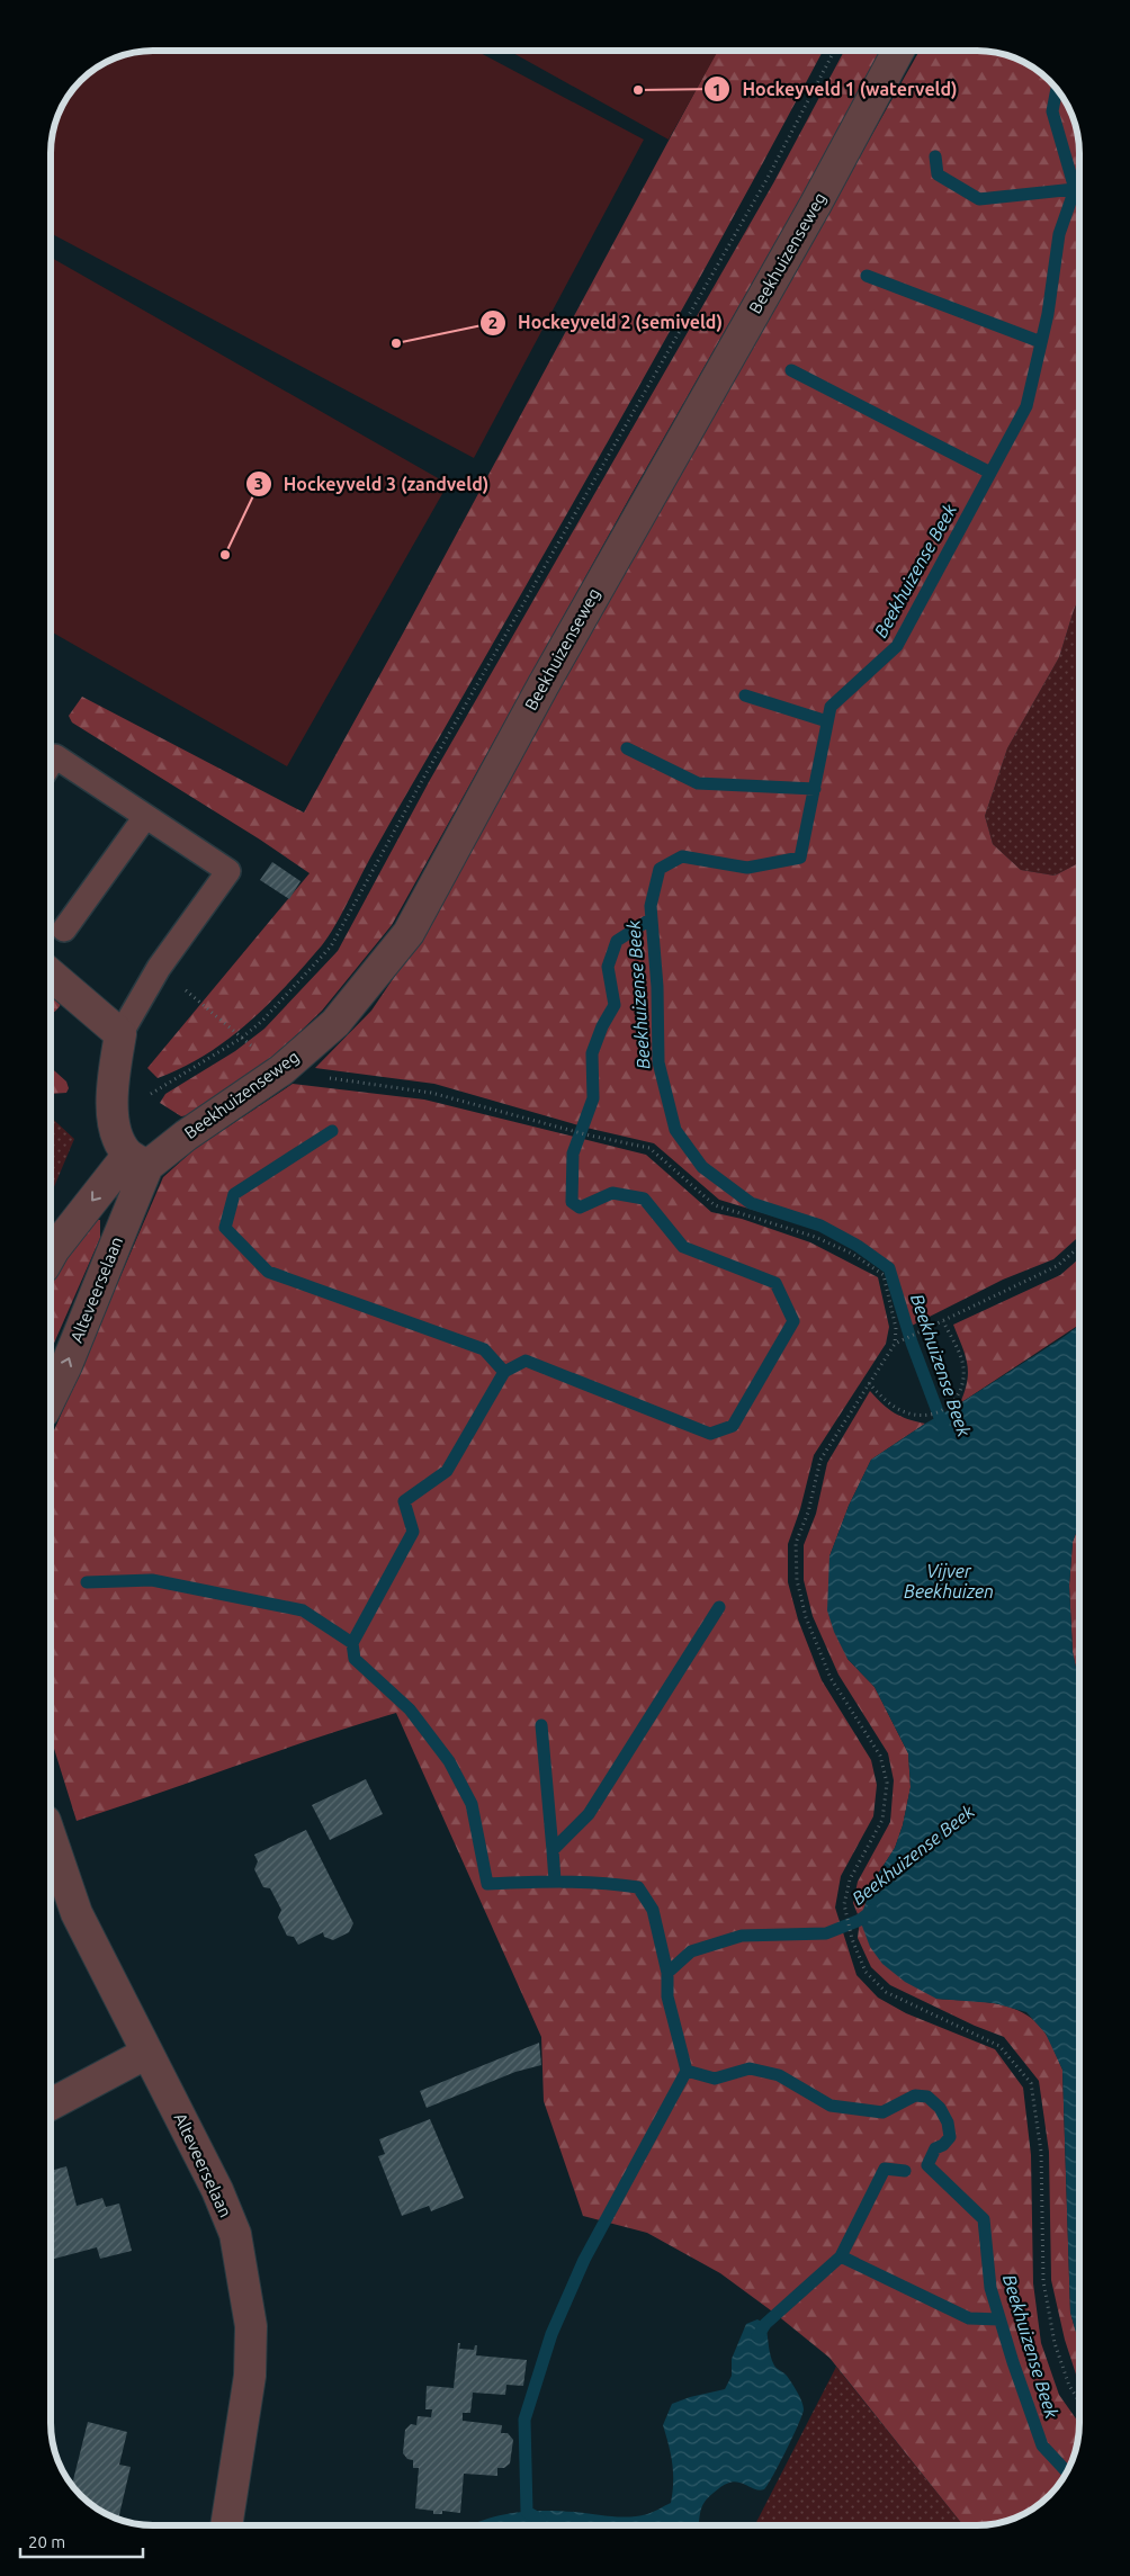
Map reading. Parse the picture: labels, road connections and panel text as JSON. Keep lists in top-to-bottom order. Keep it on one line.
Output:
{"streets":{"street":["Beekhuizenseweg","Alteveerselaan"]},"crossings":[["Beekhuizenseweg","Alteveerselaan"]],"water":["Beekhuizense Beek","Vijver Beekhuizen"],"places":["Hockeyveld 1 (waterveld)","Hockeyveld 2 (semiveld)","Hockeyveld 3 (zandveld)"],"scale_bar":"20 m"}
